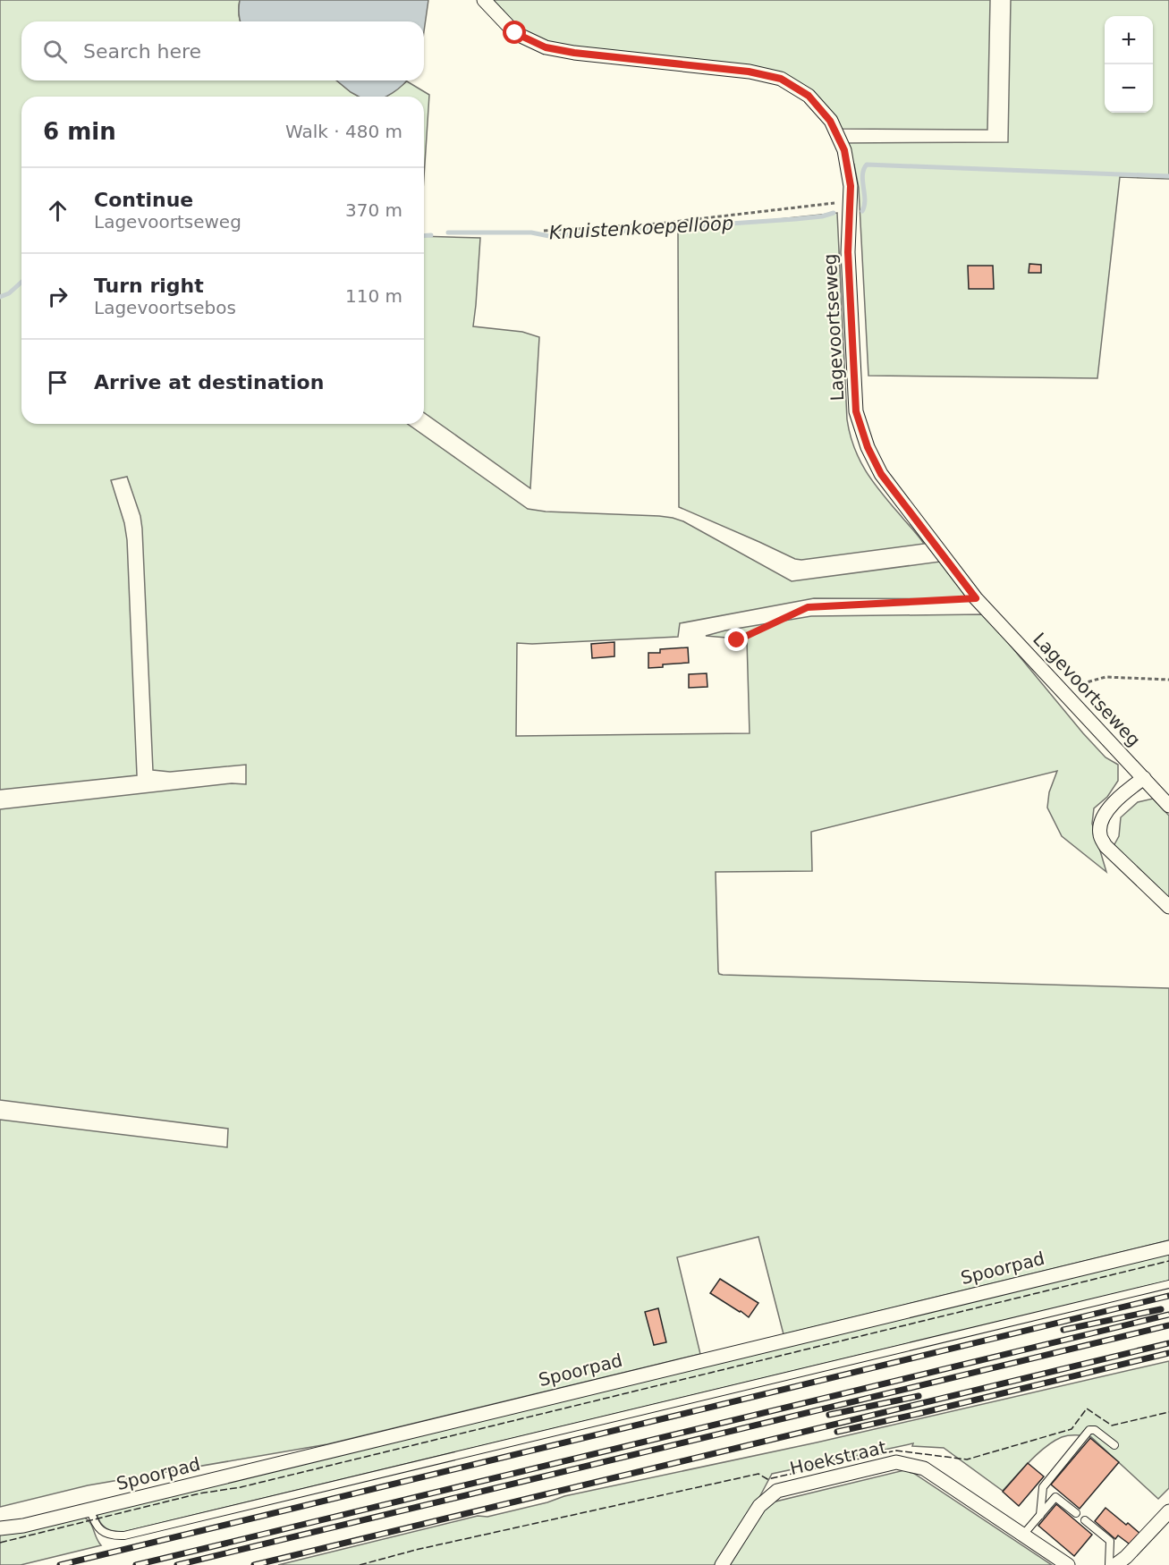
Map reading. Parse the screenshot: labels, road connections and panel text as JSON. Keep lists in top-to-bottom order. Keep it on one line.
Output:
{"streets":{"street":["Lagevoortseweg","Spoorpad","Hoekstraat"]},"water":["Knuistenkoepelloop"],"page":{"map_buttons":["+","−"],"search":"Search here","heading":["6 min","Walk · 480 m"],"list":[["Continue","Lagevoortseweg","370 m"],["Turn right","Lagevoortsebos","110 m"],"Arrive at destination"]}}
